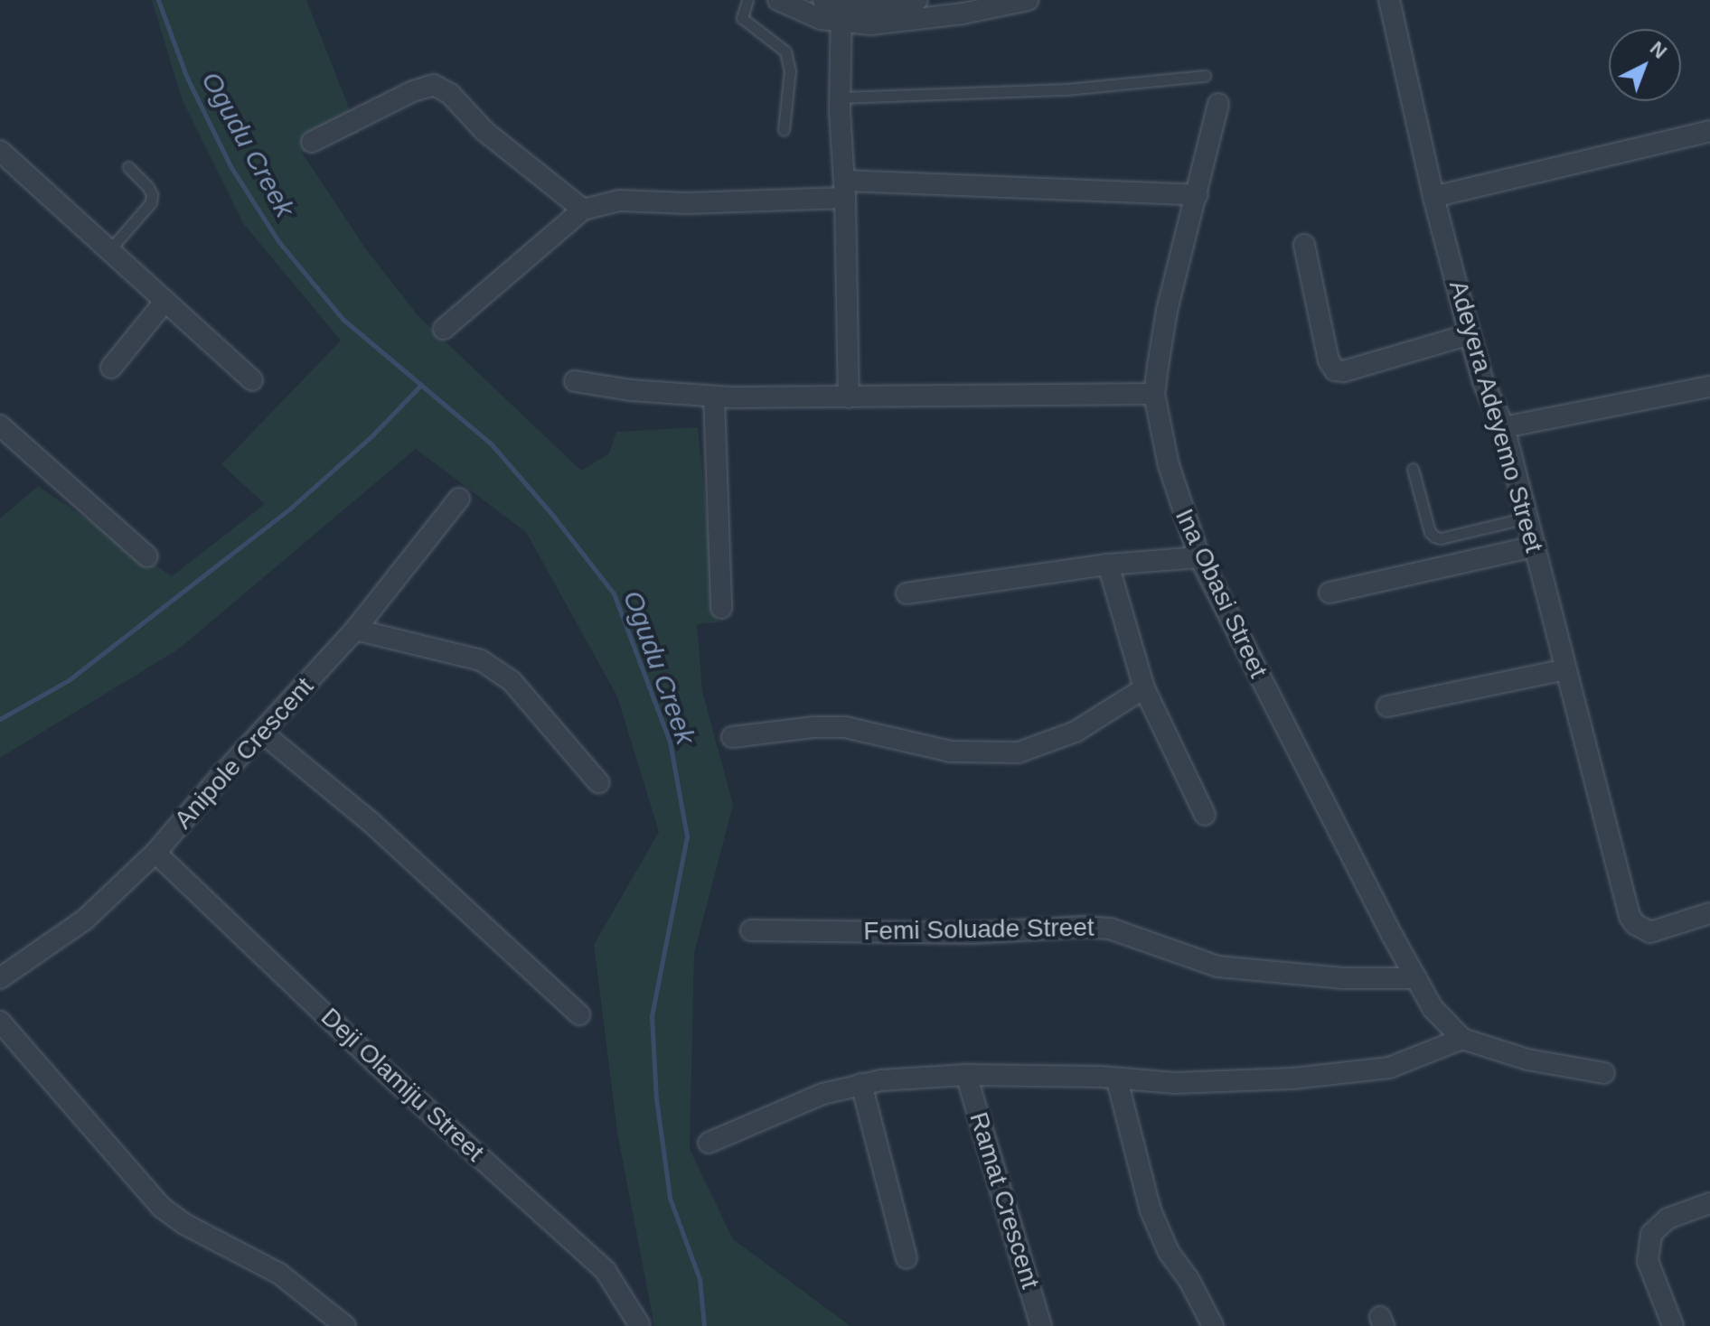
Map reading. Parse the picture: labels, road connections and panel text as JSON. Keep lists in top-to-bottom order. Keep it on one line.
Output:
{"streets":{"street":["Adeyera Adeyemo Street","Ina Obasi Street","Anipole Crescent","Femi Soluade Street","Deji Olamiju Street","Ramat Crescent"]},"crossings":[["Ina Obasi Street","Femi Soluade Street"],["Anipole Crescent","Deji Olamiju Street"]],"water":["Ogudu Creek"],"north":"top right"}
